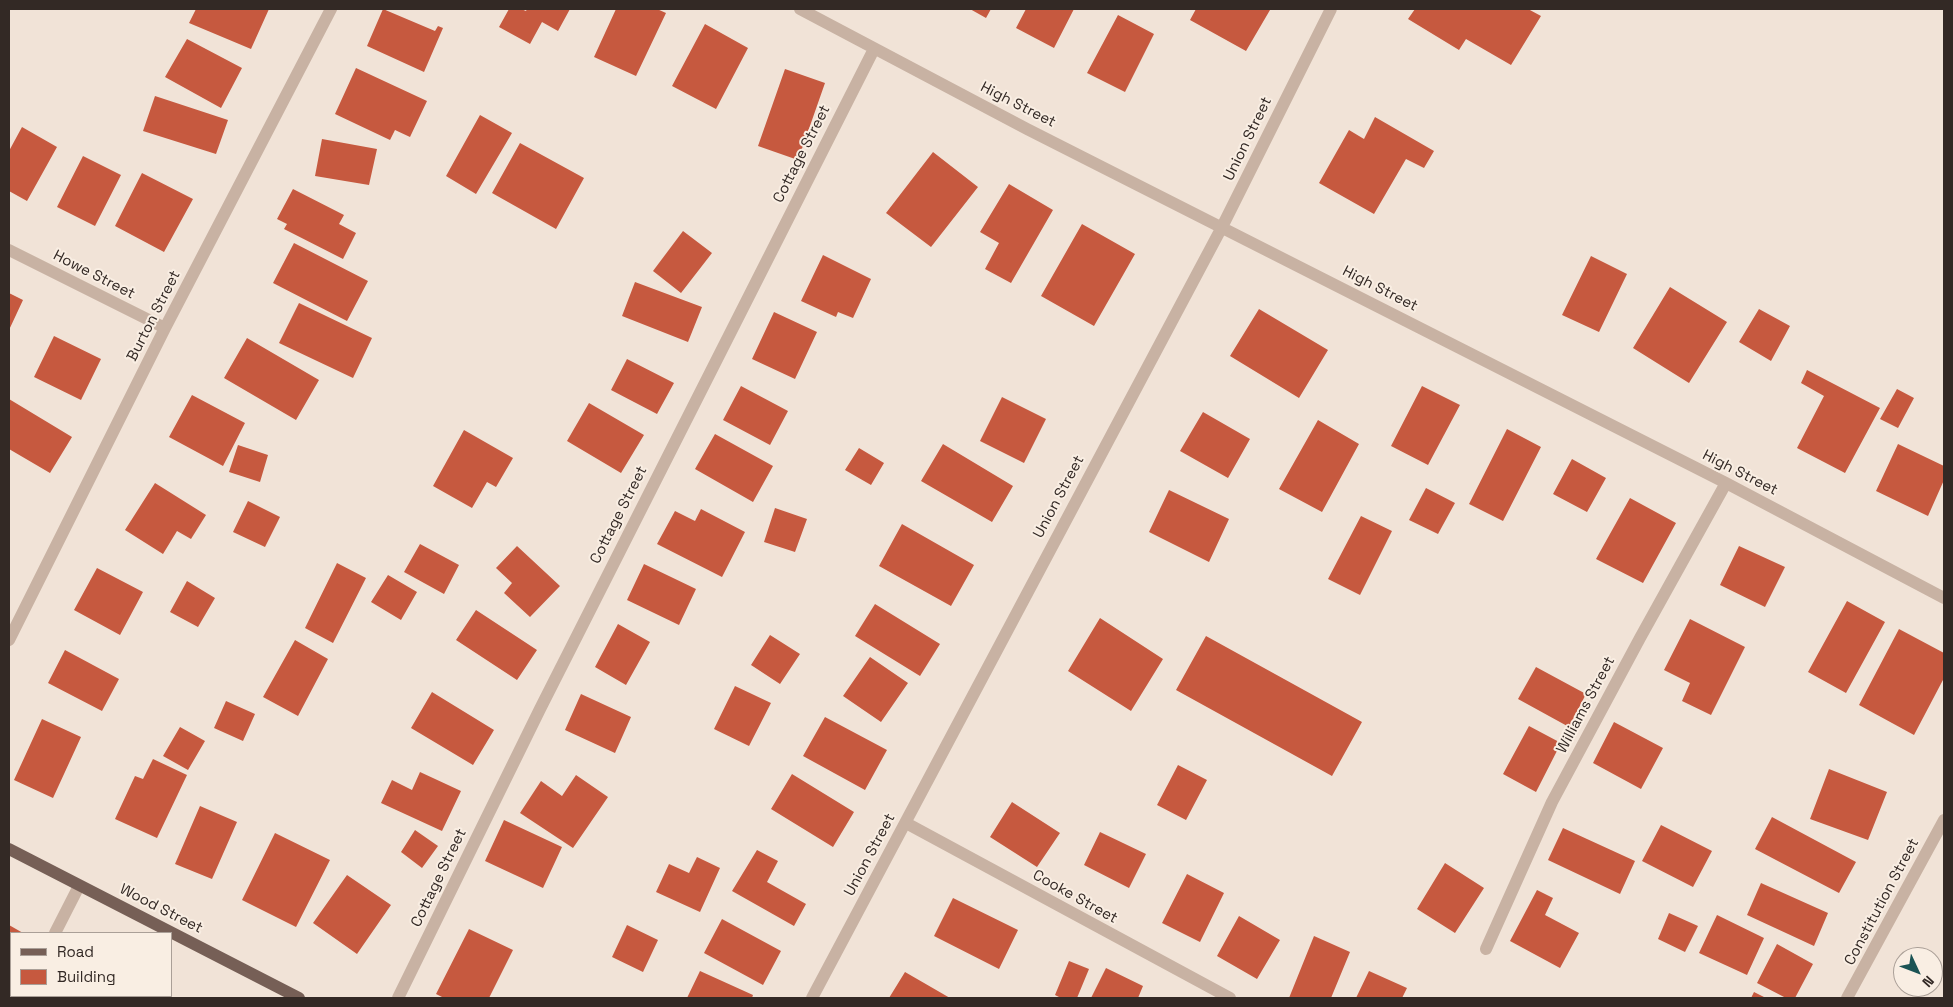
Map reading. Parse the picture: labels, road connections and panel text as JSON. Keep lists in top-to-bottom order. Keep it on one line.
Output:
{"streets":{"main road":["Wood Street"],"street":["High Street","Union Street","Cottage Street","Howe Street","Burton Street","Williams Street","Cooke Street","Constitution Street"]},"crossings":[["High Street","Union Street"],["High Street","Cottage Street"],["High Street","Williams Street"],["Union Street","Cooke Street"],["Howe Street","Burton Street"]],"legend":["Road","Building"],"north":"bottom right"}
